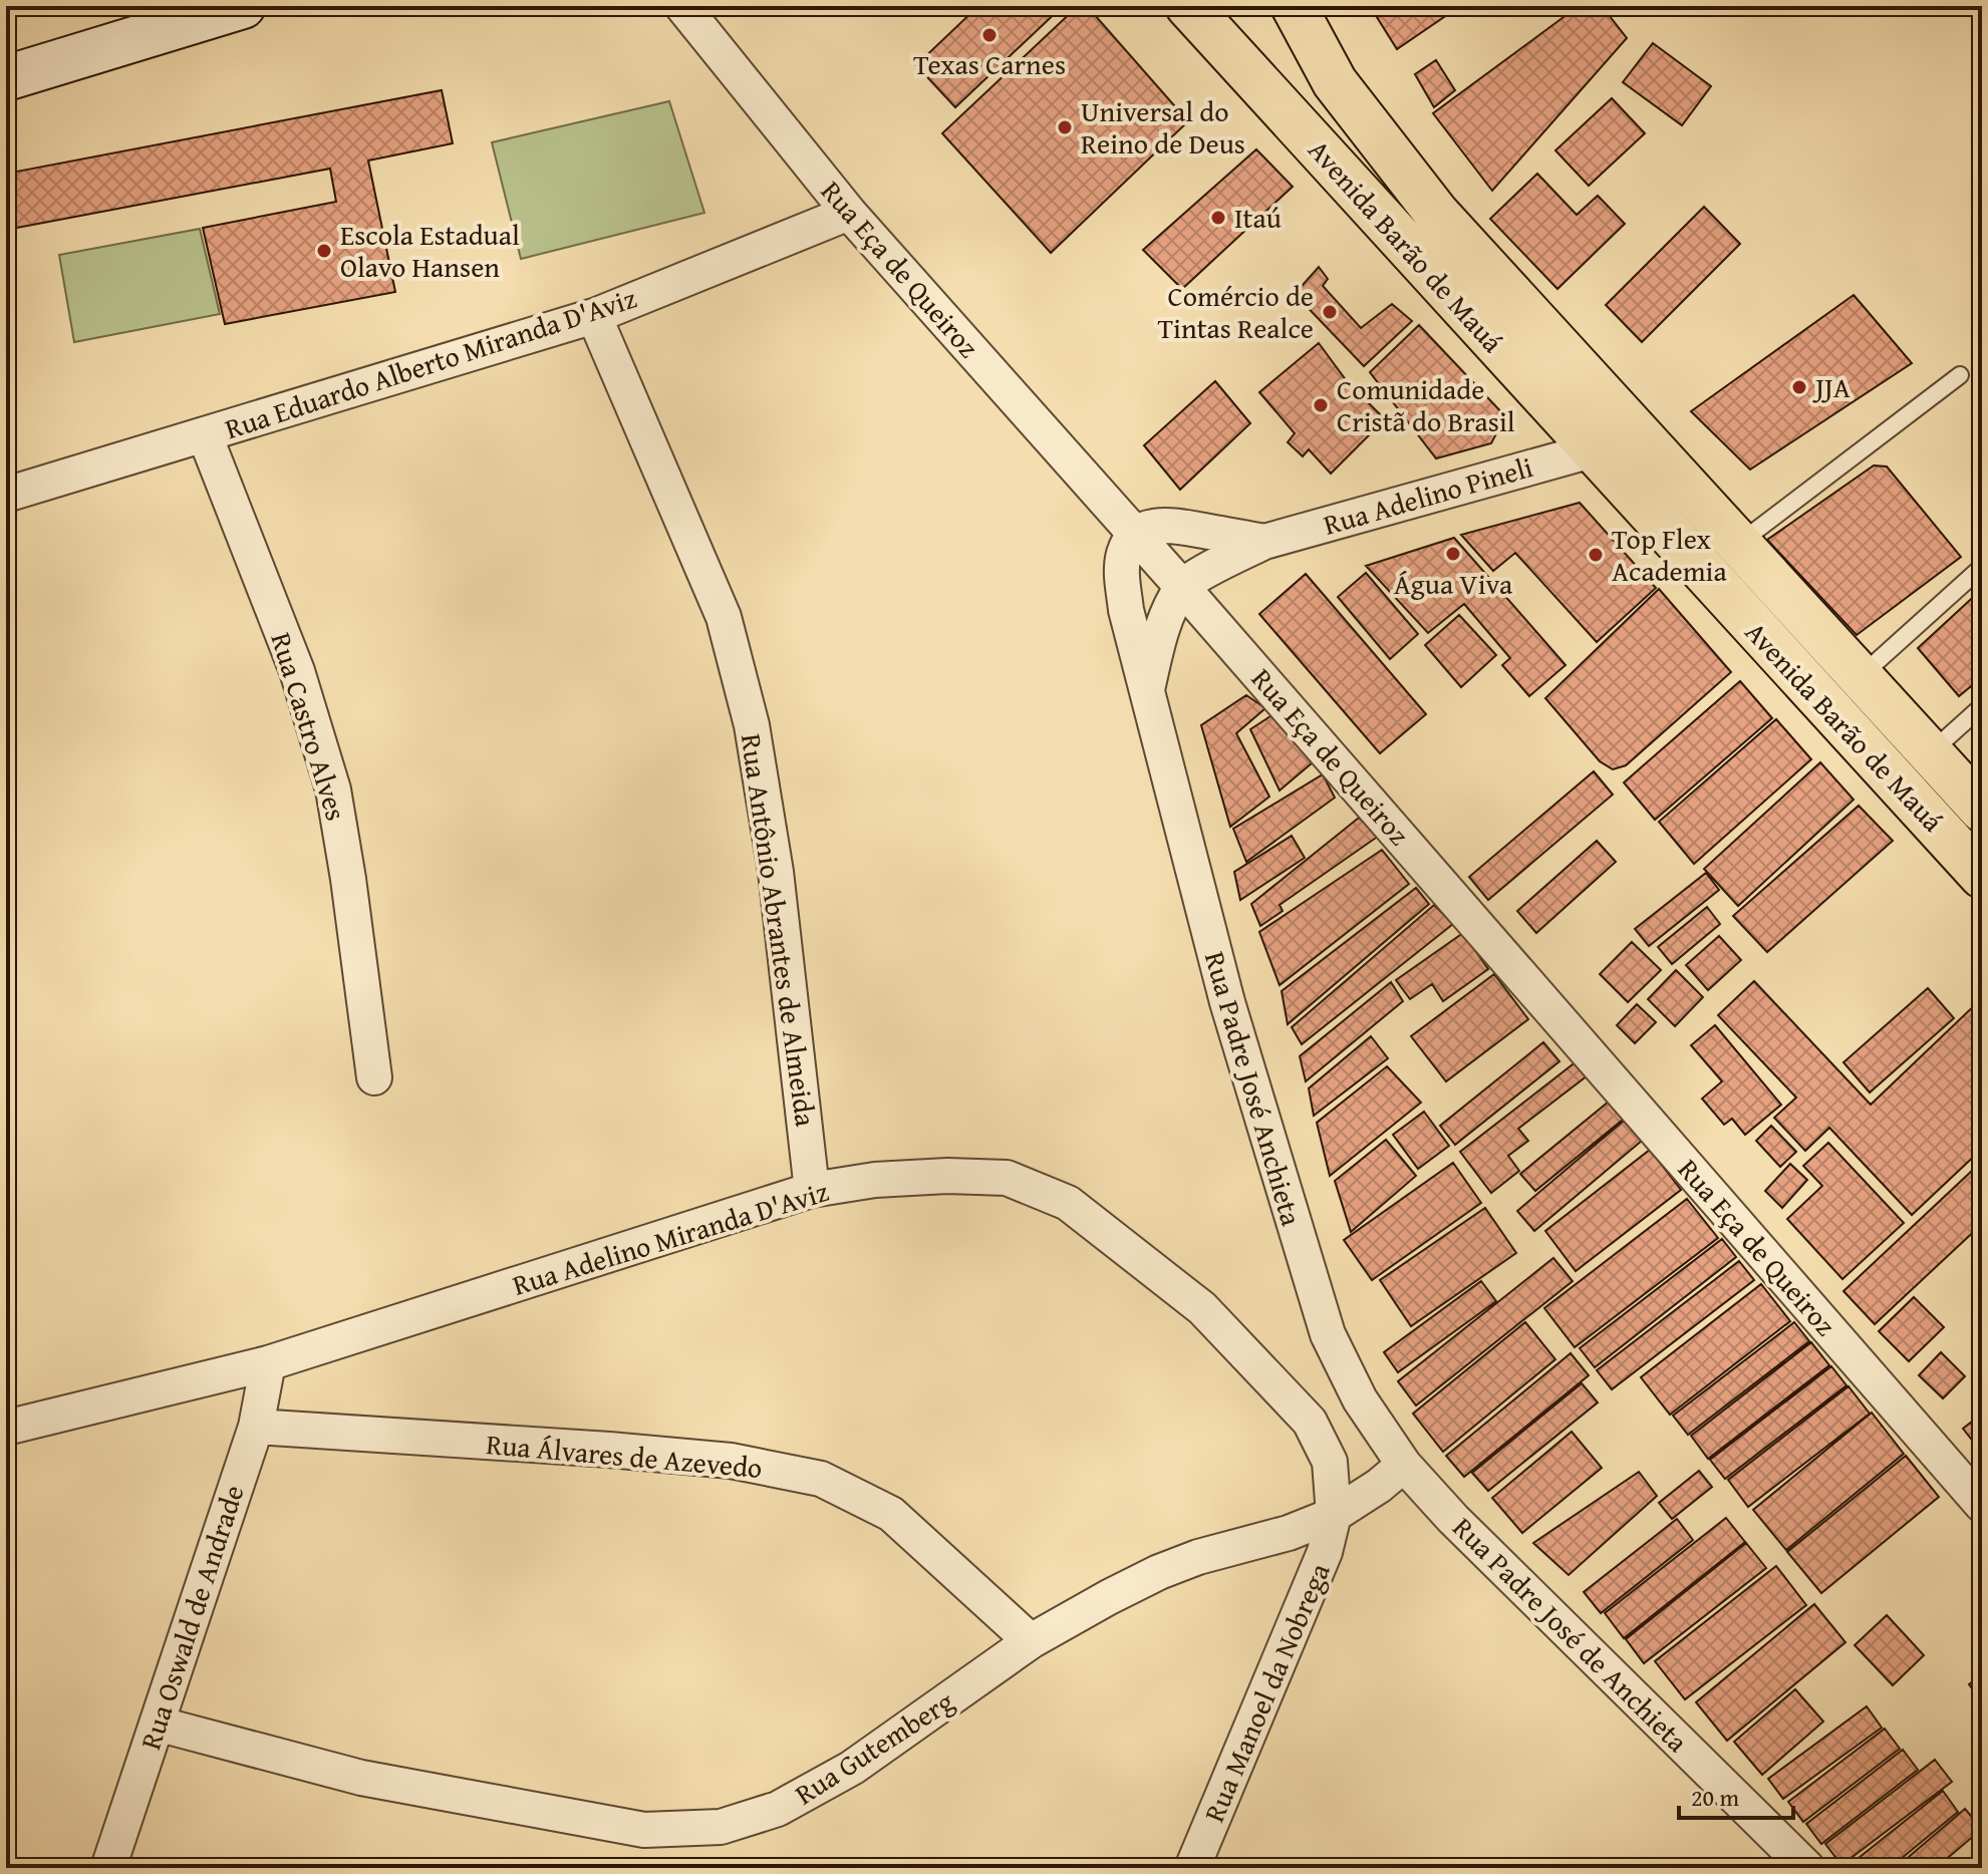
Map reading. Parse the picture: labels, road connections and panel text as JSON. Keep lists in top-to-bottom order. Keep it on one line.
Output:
{"streets":{"main road":["Avenida Barão de Mauá"],"street":["Rua Eça de Queiroz","Rua Eduardo Alberto Miranda D'Aviz","Rua Adelino Pineli","Rua Castro Alves","Rua Antônio Abrantes de Almeida","Rua Padre José Anchieta","Rua Adelino Miranda D'Aviz","Rua Álvares de Azevedo","Rua Oswald de Andrade","Rua Padre José de Anchieta","Rua Manoel da Nobrega","Rua Gutemberg"]},"crossings":[["Avenida Barão de Mauá","Rua Adelino Pineli"],["Rua Eça de Queiroz","Rua Eduardo Alberto Miranda D'Aviz"],["Rua Eça de Queiroz","Rua Adelino Pineli"],["Rua Eça de Queiroz","Rua Padre José Anchieta"],["Rua Eduardo Alberto Miranda D'Aviz","Rua Castro Alves"],["Rua Eduardo Alberto Miranda D'Aviz","Rua Antônio Abrantes de Almeida"],["Rua Adelino Pineli","Rua Padre José Anchieta"],["Rua Antônio Abrantes de Almeida","Rua Adelino Miranda D'Aviz"],["Rua Padre José Anchieta","Rua Padre José de Anchieta"],["Rua Padre José Anchieta","Rua Gutemberg"],["Rua Adelino Miranda D'Aviz","Rua Oswald de Andrade"],["Rua Adelino Miranda D'Aviz","Rua Manoel da Nobrega"],["Rua Adelino Miranda D'Aviz","Rua Gutemberg"],["Rua Álvares de Azevedo","Rua Oswald de Andrade"],["Rua Álvares de Azevedo","Rua Gutemberg"],["Rua Oswald de Andrade","Rua Gutemberg"],["Rua Padre José de Anchieta","Rua Gutemberg"],["Rua Manoel da Nobrega","Rua Gutemberg"]],"places":["Texas Carnes","Universal do Reino de Deus","Itaú","Escola Estadual Olavo Hansen","Comércio de Tintas Realce","JJA","Comunidade Cristã do Brasil","Água Viva","Top Flex Academia"],"scale_bar":"20 m"}
